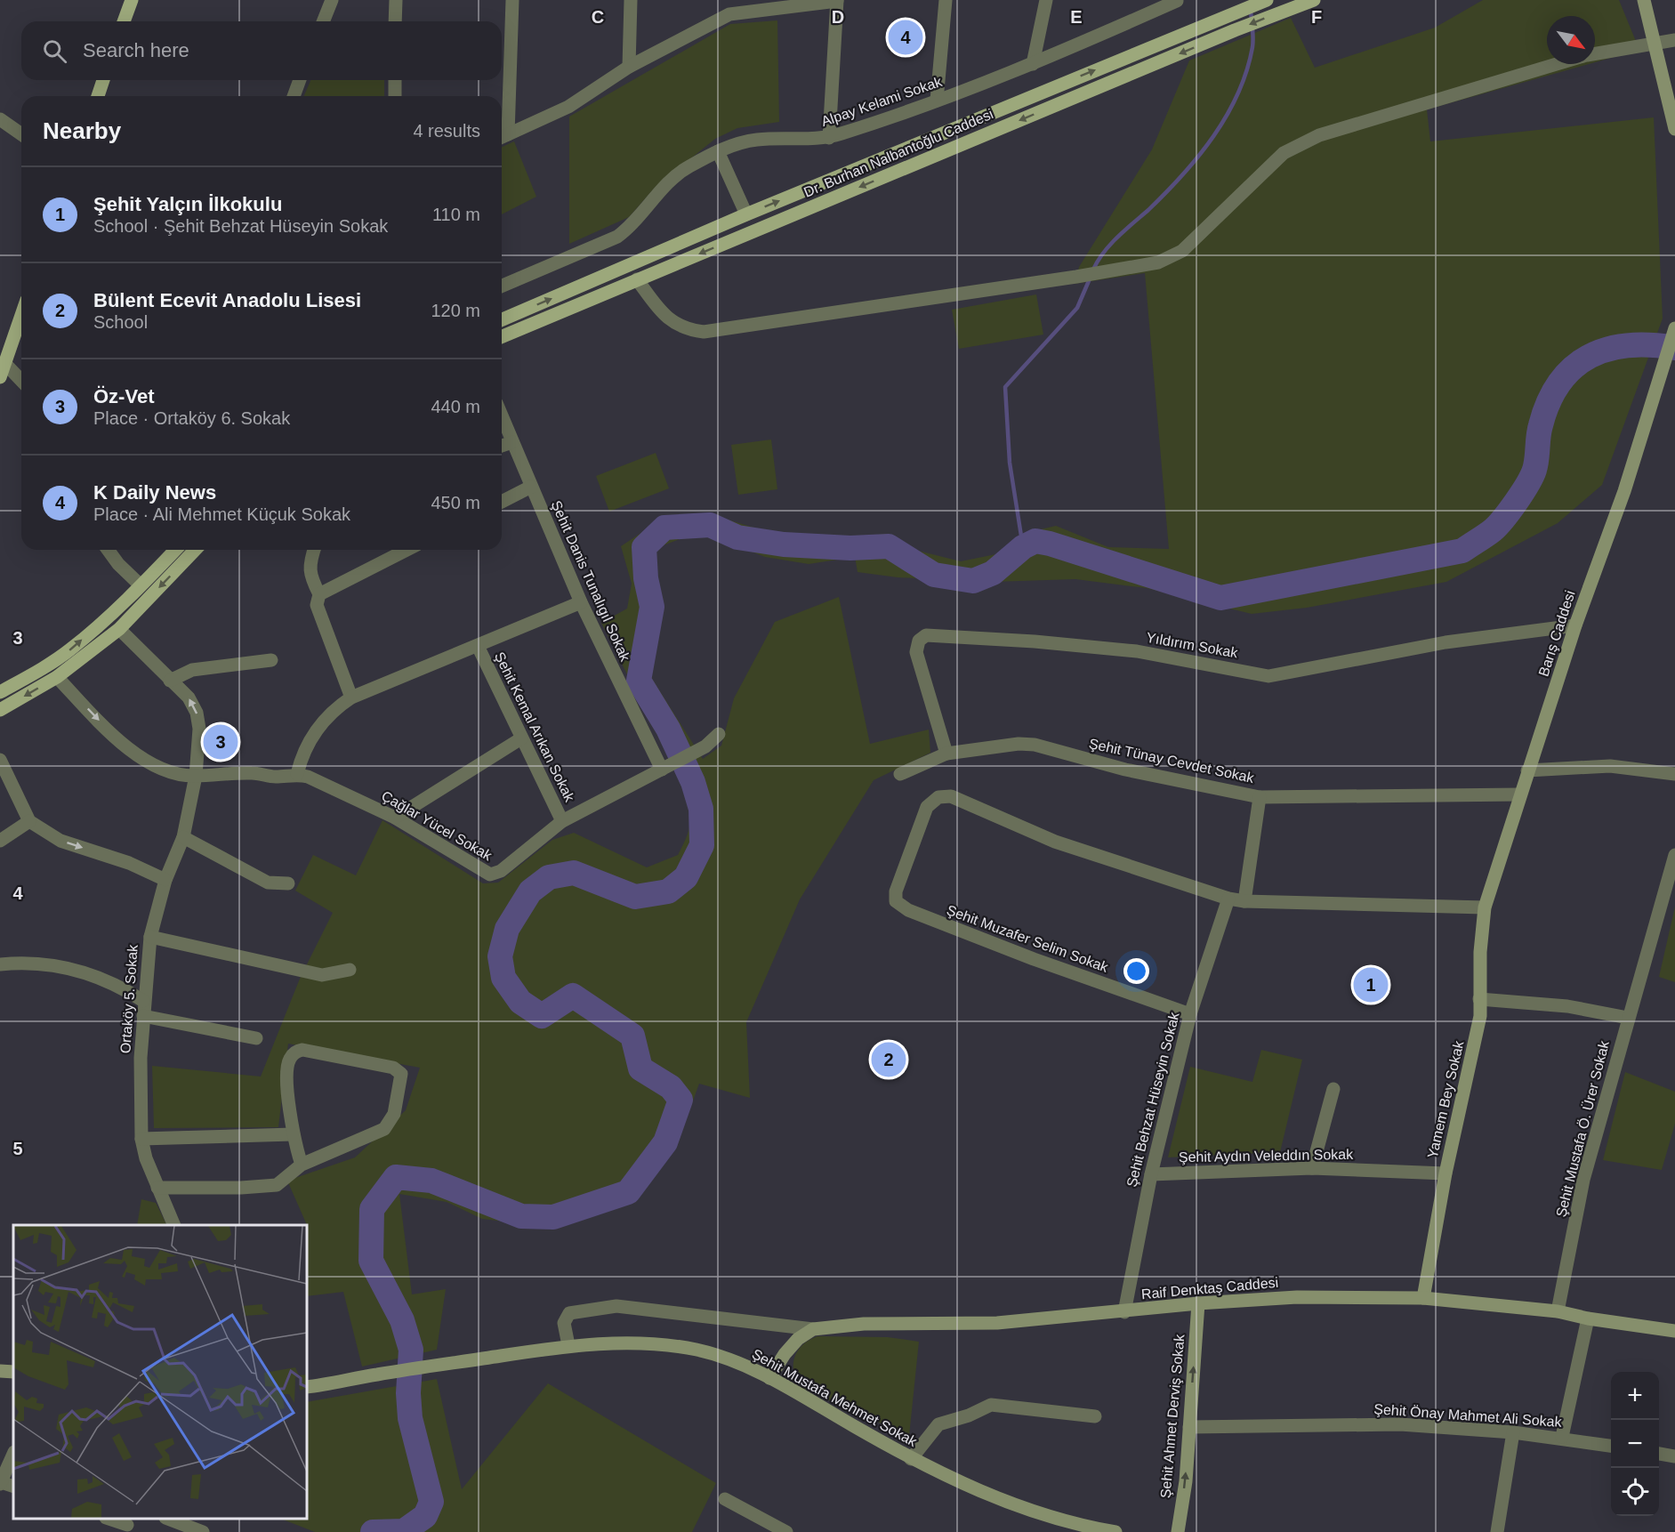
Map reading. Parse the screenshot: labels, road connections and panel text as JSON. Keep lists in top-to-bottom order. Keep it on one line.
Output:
{"streets":{"main road":["Dr. Burhan Nalbantoğlu Caddesi"],"street":["Alpay Kelami Sokak","Şehit Danis Tunalıgıl Sokak","Barış Caddesi","Yıldırım Sokak","Şehit Kemal Arıkan Sokak","Şehit Tünay Cevdet Sokak","Çağlar Yücel Sokak","Şehit Muzafer Selim Sokak","Ortaköy 5. Sokak","Şehit Behzat Hüseyin Sokak","Yamem Bey Sokak","Şehit Mustafa Ö. Ürer Sokak","Şehit Aydın Veleddın Sokak","Raif Denktaş Caddesi","Şehit Mustafa Mehmet Sokak","Şehit Önay Mahmet Ali Sokak","Şehit Ahmet Derviş Sokak"]},"crossings":[["Şehit Danis Tunalıgıl Sokak","Çağlar Yücel Sokak"],["Barış Caddesi","Yıldırım Sokak"],["Barış Caddesi","Şehit Tünay Cevdet Sokak"],["Barış Caddesi","Yamem Bey Sokak"],["Yıldırım Sokak","Şehit Tünay Cevdet Sokak"],["Şehit Kemal Arıkan Sokak","Çağlar Yücel Sokak"],["Çağlar Yücel Sokak","Ortaköy 5. Sokak"],["Şehit Muzafer Selim Sokak","Şehit Behzat Hüseyin Sokak"],["Şehit Behzat Hüseyin Sokak","Şehit Aydın Veleddın Sokak"],["Şehit Behzat Hüseyin Sokak","Raif Denktaş Caddesi"],["Yamem Bey Sokak","Şehit Aydın Veleddın Sokak"],["Yamem Bey Sokak","Raif Denktaş Caddesi"],["Şehit Mustafa Ö. Ürer Sokak","Raif Denktaş Caddesi"],["Raif Denktaş Caddesi","Şehit Ahmet Derviş Sokak"],["Şehit Önay Mahmet Ali Sokak","Şehit Ahmet Derviş Sokak"]],"one_way":["Şehit Ahmet Derviş Sokak"],"north":"bottom right","page":{"pins":["4","3","1","2"],"search":"Search here","heading":["Nearby","4 results"],"list":[{"mark":"1","name":"Şehit Yalçın İlkokulu","note":"School · Şehit Behzat Hüseyin Sokak","value":"110 m"},{"mark":"2","name":"Bülent Ecevit Anadolu Lisesi","note":"School","value":"120 m"},{"mark":"3","name":"Öz-Vet","note":"Place · Ortaköy 6. Sokak","value":"440 m"},{"mark":"4","name":"K Daily News","note":"Place · Ali Mehmet Küçuk Sokak","value":"450 m"}],"map_buttons":["+","−"]},"grid":{"columns":["C","D","E","F"],"rows":["3","4","5"]}}
